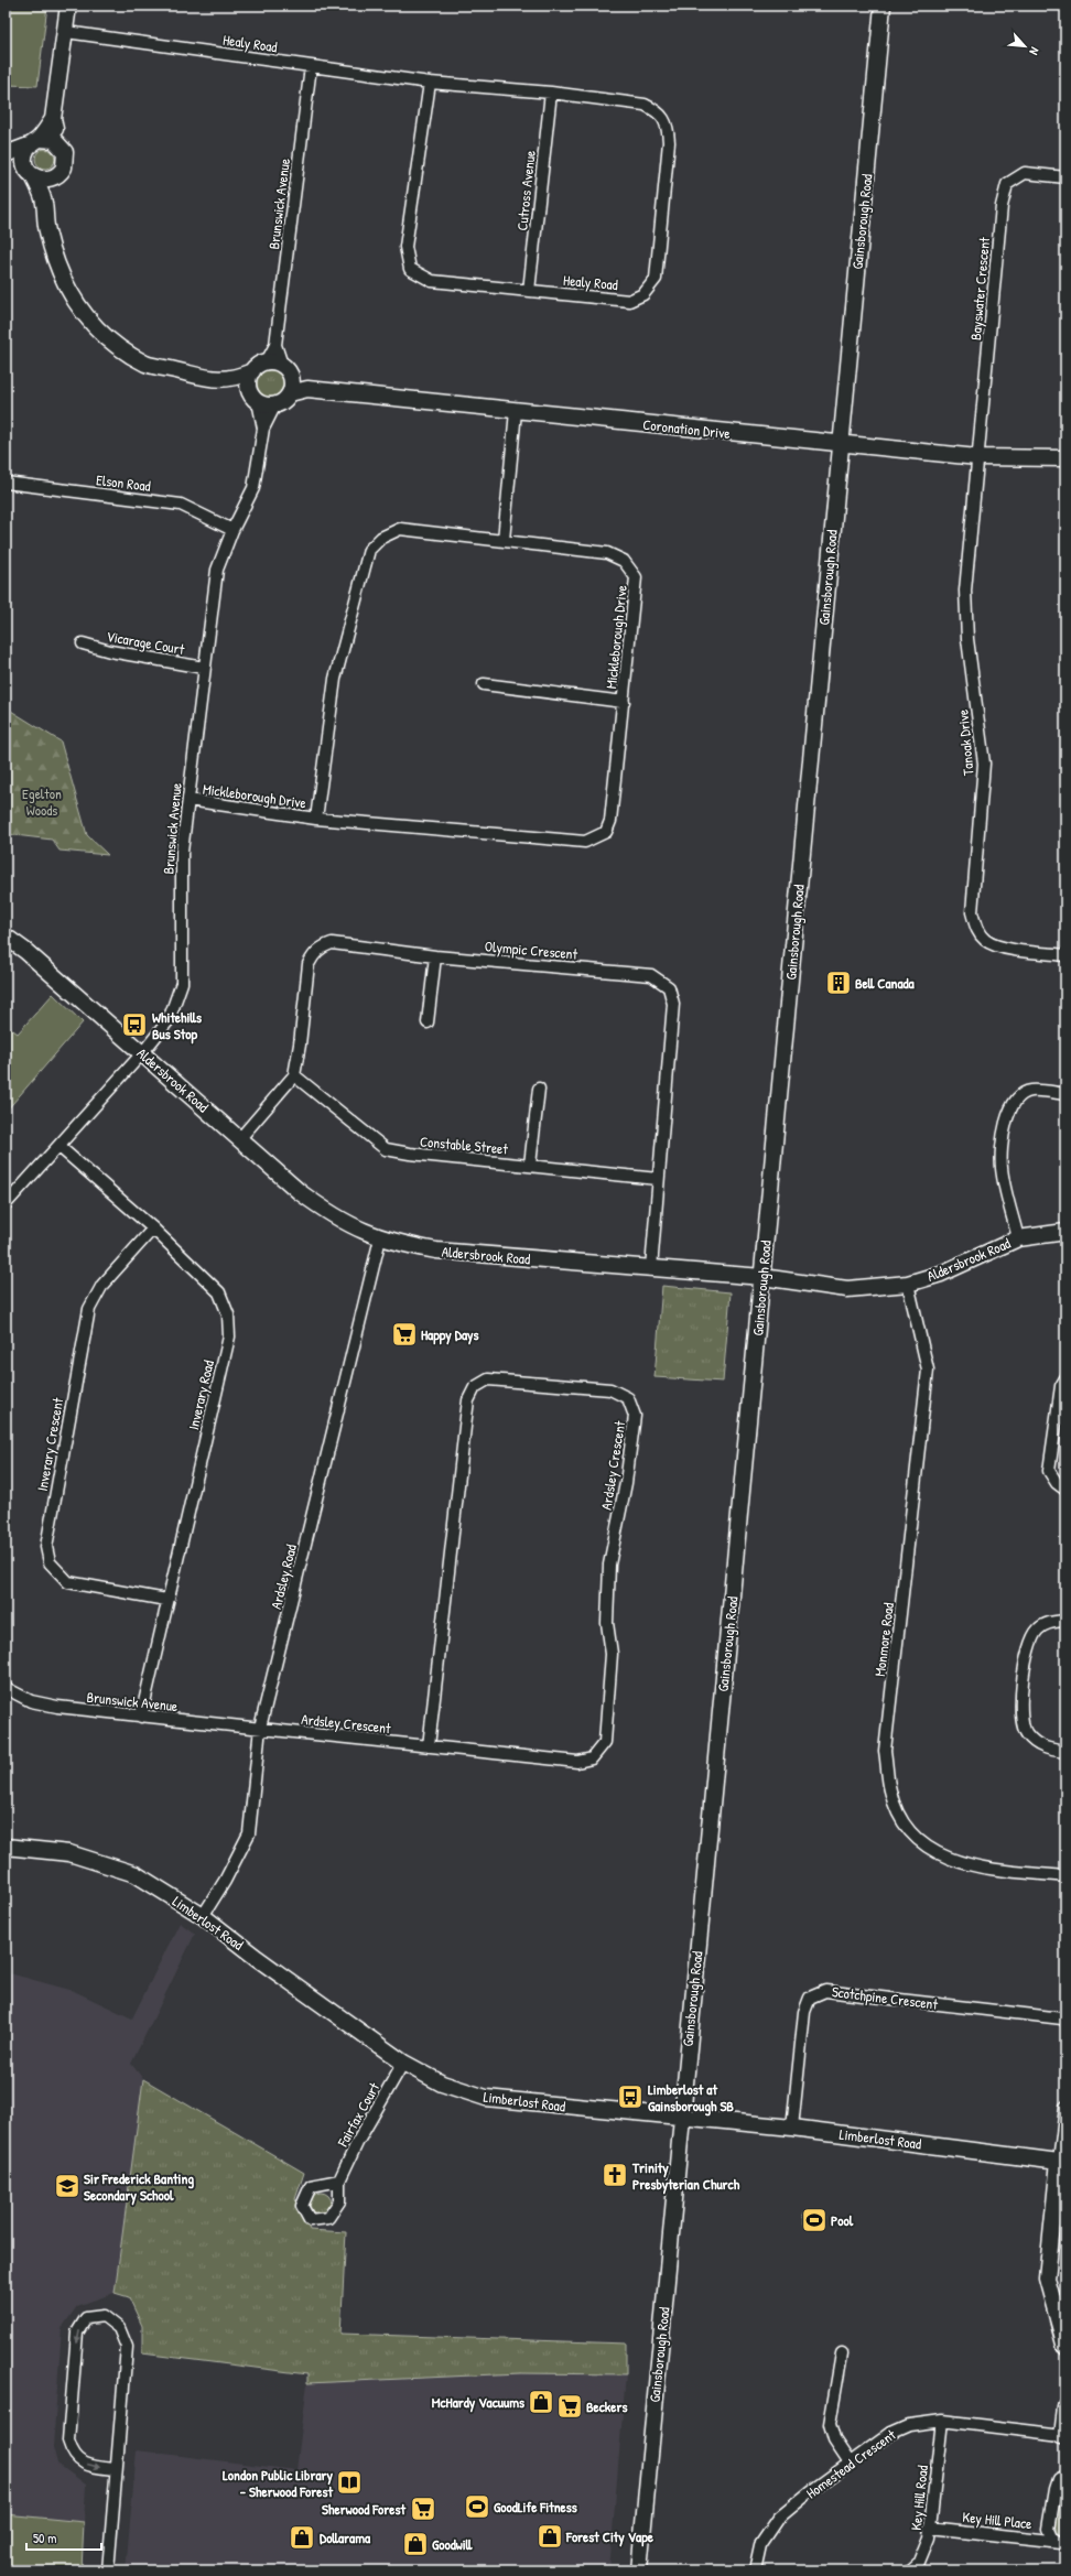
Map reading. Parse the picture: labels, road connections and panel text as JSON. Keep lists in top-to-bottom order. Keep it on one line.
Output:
{"streets":{"street":["Healy Road","Cutross Avenue","Brunswick Avenue","Gainsborough Road","Bayswater Crescent","Coronation Drive","Elson Road","Mickleborough Drive","Vicarage Court","Tanoak Drive","Olympic Crescent","Aldersbrook Road","Constable Street","Inverary Road","Inverary Crescent","Ardsley Crescent","Ardsley Road","Monmore Road","Limberlost Road","Scotchpine Crescent","Fairfax Court","Homestead Crescent","Key Hill Road","Key Hill Place"]},"crossings":[["Healy Road","Cutross Avenue"],["Healy Road","Brunswick Avenue"],["Brunswick Avenue","Coronation Drive"],["Brunswick Avenue","Elson Road"],["Brunswick Avenue","Mickleborough Drive"],["Brunswick Avenue","Vicarage Court"],["Brunswick Avenue","Aldersbrook Road"],["Brunswick Avenue","Inverary Road"],["Brunswick Avenue","Ardsley Crescent"],["Brunswick Avenue","Ardsley Road"],["Gainsborough Road","Coronation Drive"],["Gainsborough Road","Aldersbrook Road"],["Gainsborough Road","Limberlost Road"],["Bayswater Crescent","Coronation Drive"],["Bayswater Crescent","Tanoak Drive"],["Coronation Drive","Tanoak Drive"],["Olympic Crescent","Aldersbrook Road"],["Olympic Crescent","Constable Street"],["Aldersbrook Road","Ardsley Road"],["Aldersbrook Road","Monmore Road"],["Inverary Road","Inverary Crescent"],["Ardsley Crescent","Ardsley Road"],["Ardsley Road","Limberlost Road"],["Limberlost Road","Scotchpine Crescent"],["Limberlost Road","Fairfax Court"],["Homestead Crescent","Key Hill Road"],["Key Hill Road","Key Hill Place"]],"parks":["Egelton Woods"],"places":{"building":["Bell Canada"],"bus stop":["Whitehills Bus Stop","Limberlost at Gainsborough SB"],"supermarket":["Happy Days","Beckers","Sherwood Forest"],"church":["Trinity Presbyterian Church"],"school or university":["Sir Frederick Banting Secondary School"],"sports":["Pool","GoodLife Fitness"],"shop":["McHardy Vacuums","Forest City Vape","Dollarama","Goodwill"],"library":["London Public Library - Sherwood Forest"]},"scale_bar":"50 m","north":"bottom right"}
